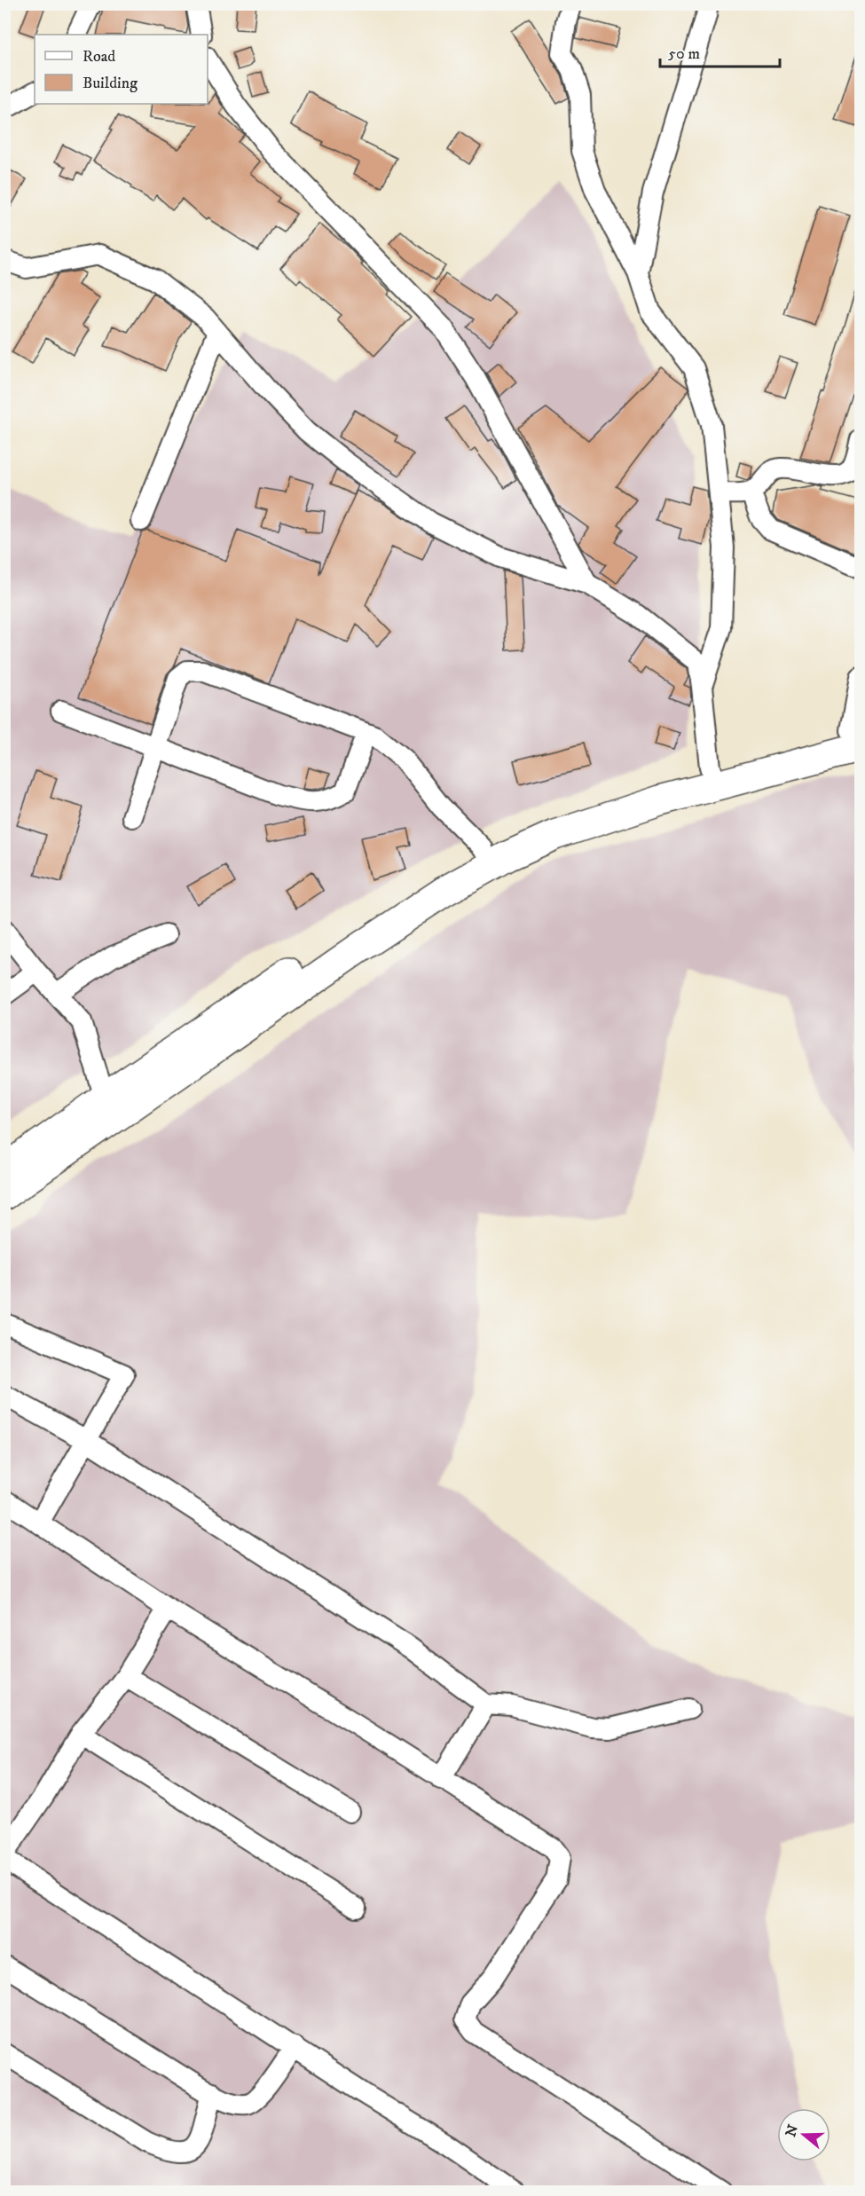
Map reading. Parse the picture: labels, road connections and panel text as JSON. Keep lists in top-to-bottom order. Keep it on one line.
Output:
{"legend":["Road","Building"],"scale_bar":"50 m","north":"left"}
